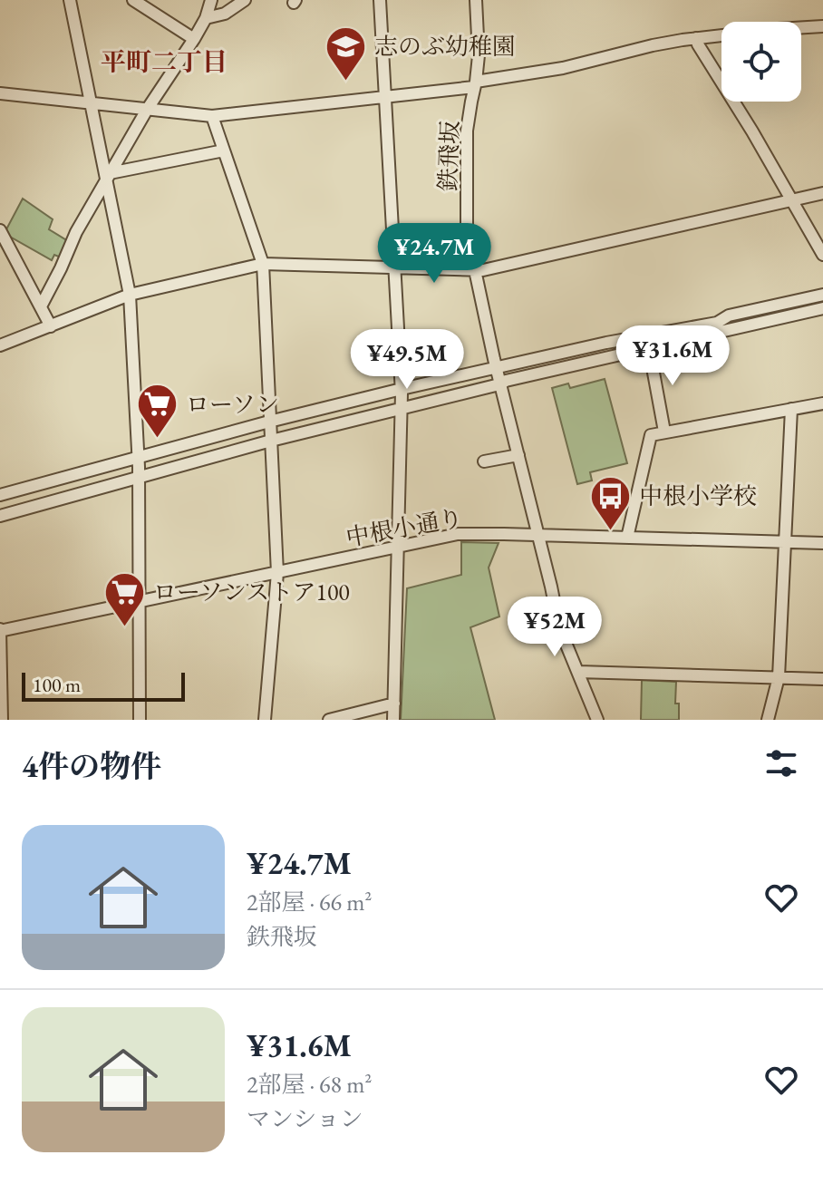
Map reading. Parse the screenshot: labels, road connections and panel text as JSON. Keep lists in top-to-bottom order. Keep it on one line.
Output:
{"streets":{"street":["鉄飛坂","中根小通り"]},"crossings":[["鉄飛坂","中根小通り"]],"districts":["平町二丁目"],"places":{"school or university":["志のぶ幼稚園"],"supermarket":["ローソン","ローソンストア100"],"bus stop":["中根小学校"]},"scale_bar":"100 m","page":{"price":["¥24.7M","¥31.6M","¥49.5M","¥52M"],"scale":"100 m","heading":"4件の物件","list":[{"name":"¥24.7M","note":"2部屋 · 66 m² · 鉄飛坂"},{"name":"¥31.6M","note":"2部屋 · 68 m² · マンション"}]}}
